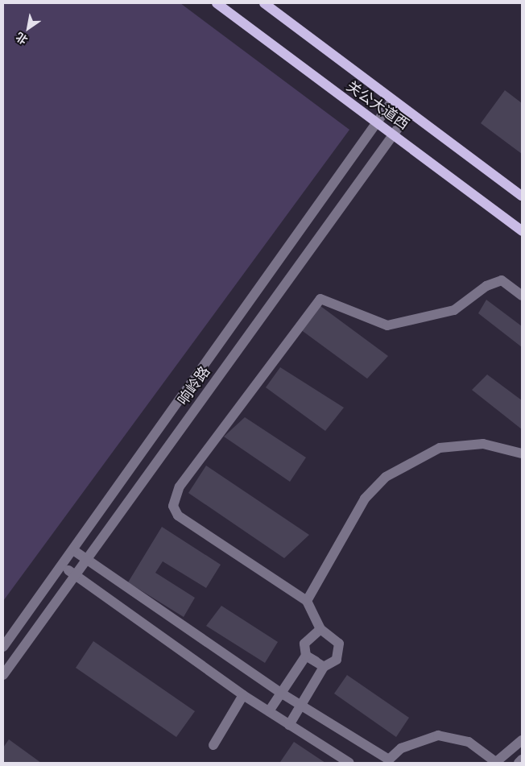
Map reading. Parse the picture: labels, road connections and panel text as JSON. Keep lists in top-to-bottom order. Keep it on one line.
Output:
{"streets":{"main road":["关公大道西"],"street":["响岭路"]},"crossings":[["关公大道西","响岭路"]],"north":"bottom left"}
